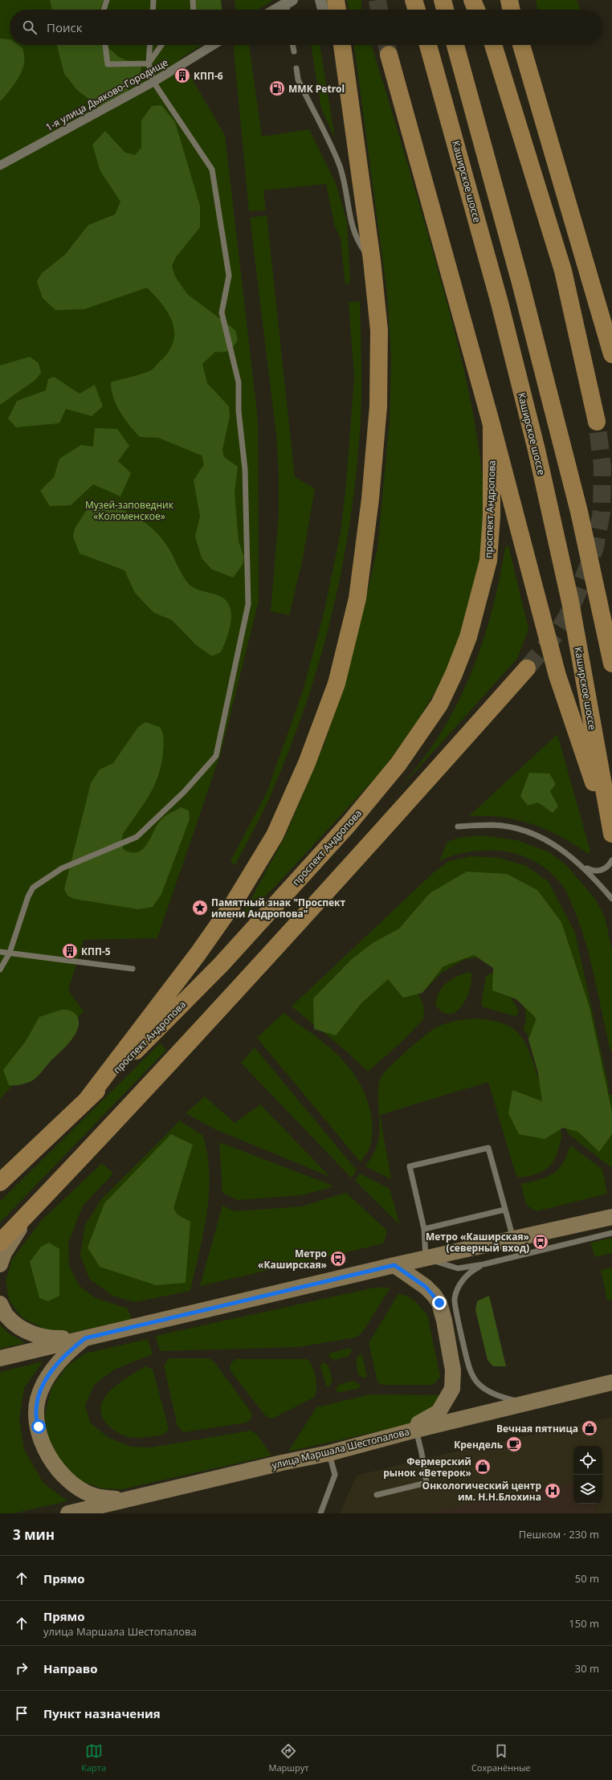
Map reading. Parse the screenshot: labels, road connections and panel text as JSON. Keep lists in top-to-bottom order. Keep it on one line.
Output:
{"streets":{"main road":["Каширское шоссе","проспект Андропова","улица Маршала Шестопалова"],"street":["1-я улица Дьяково-Городище"]},"parks":["Музей-заповедник «Коломенское»"],"places":{"building":["КПП-6","КПП-5"],"fuel station":["ММК Petrol"],"place":["Памятный знак \"Проспект имени Андропова\""],"bus stop":["Метро «Каширская» (северный вход)","Метро «Каширская»"],"shop":["Вечная пятница","Фермерский рынок «Ветерок»"],"cafe":["Крендель"],"hospital":["Онкологический центр им. Н.Н.Блохина"]},"page":{"search":"Поиск","heading":["3 мин","Пешком · 230 m"],"list":[["Прямо","50 m"],["Прямо","улица Маршала Шестопалова","150 m"],["Направо","30 m"],"Пункт назначения"],"nav":["Карта","Маршрут","Сохранённые"]}}
